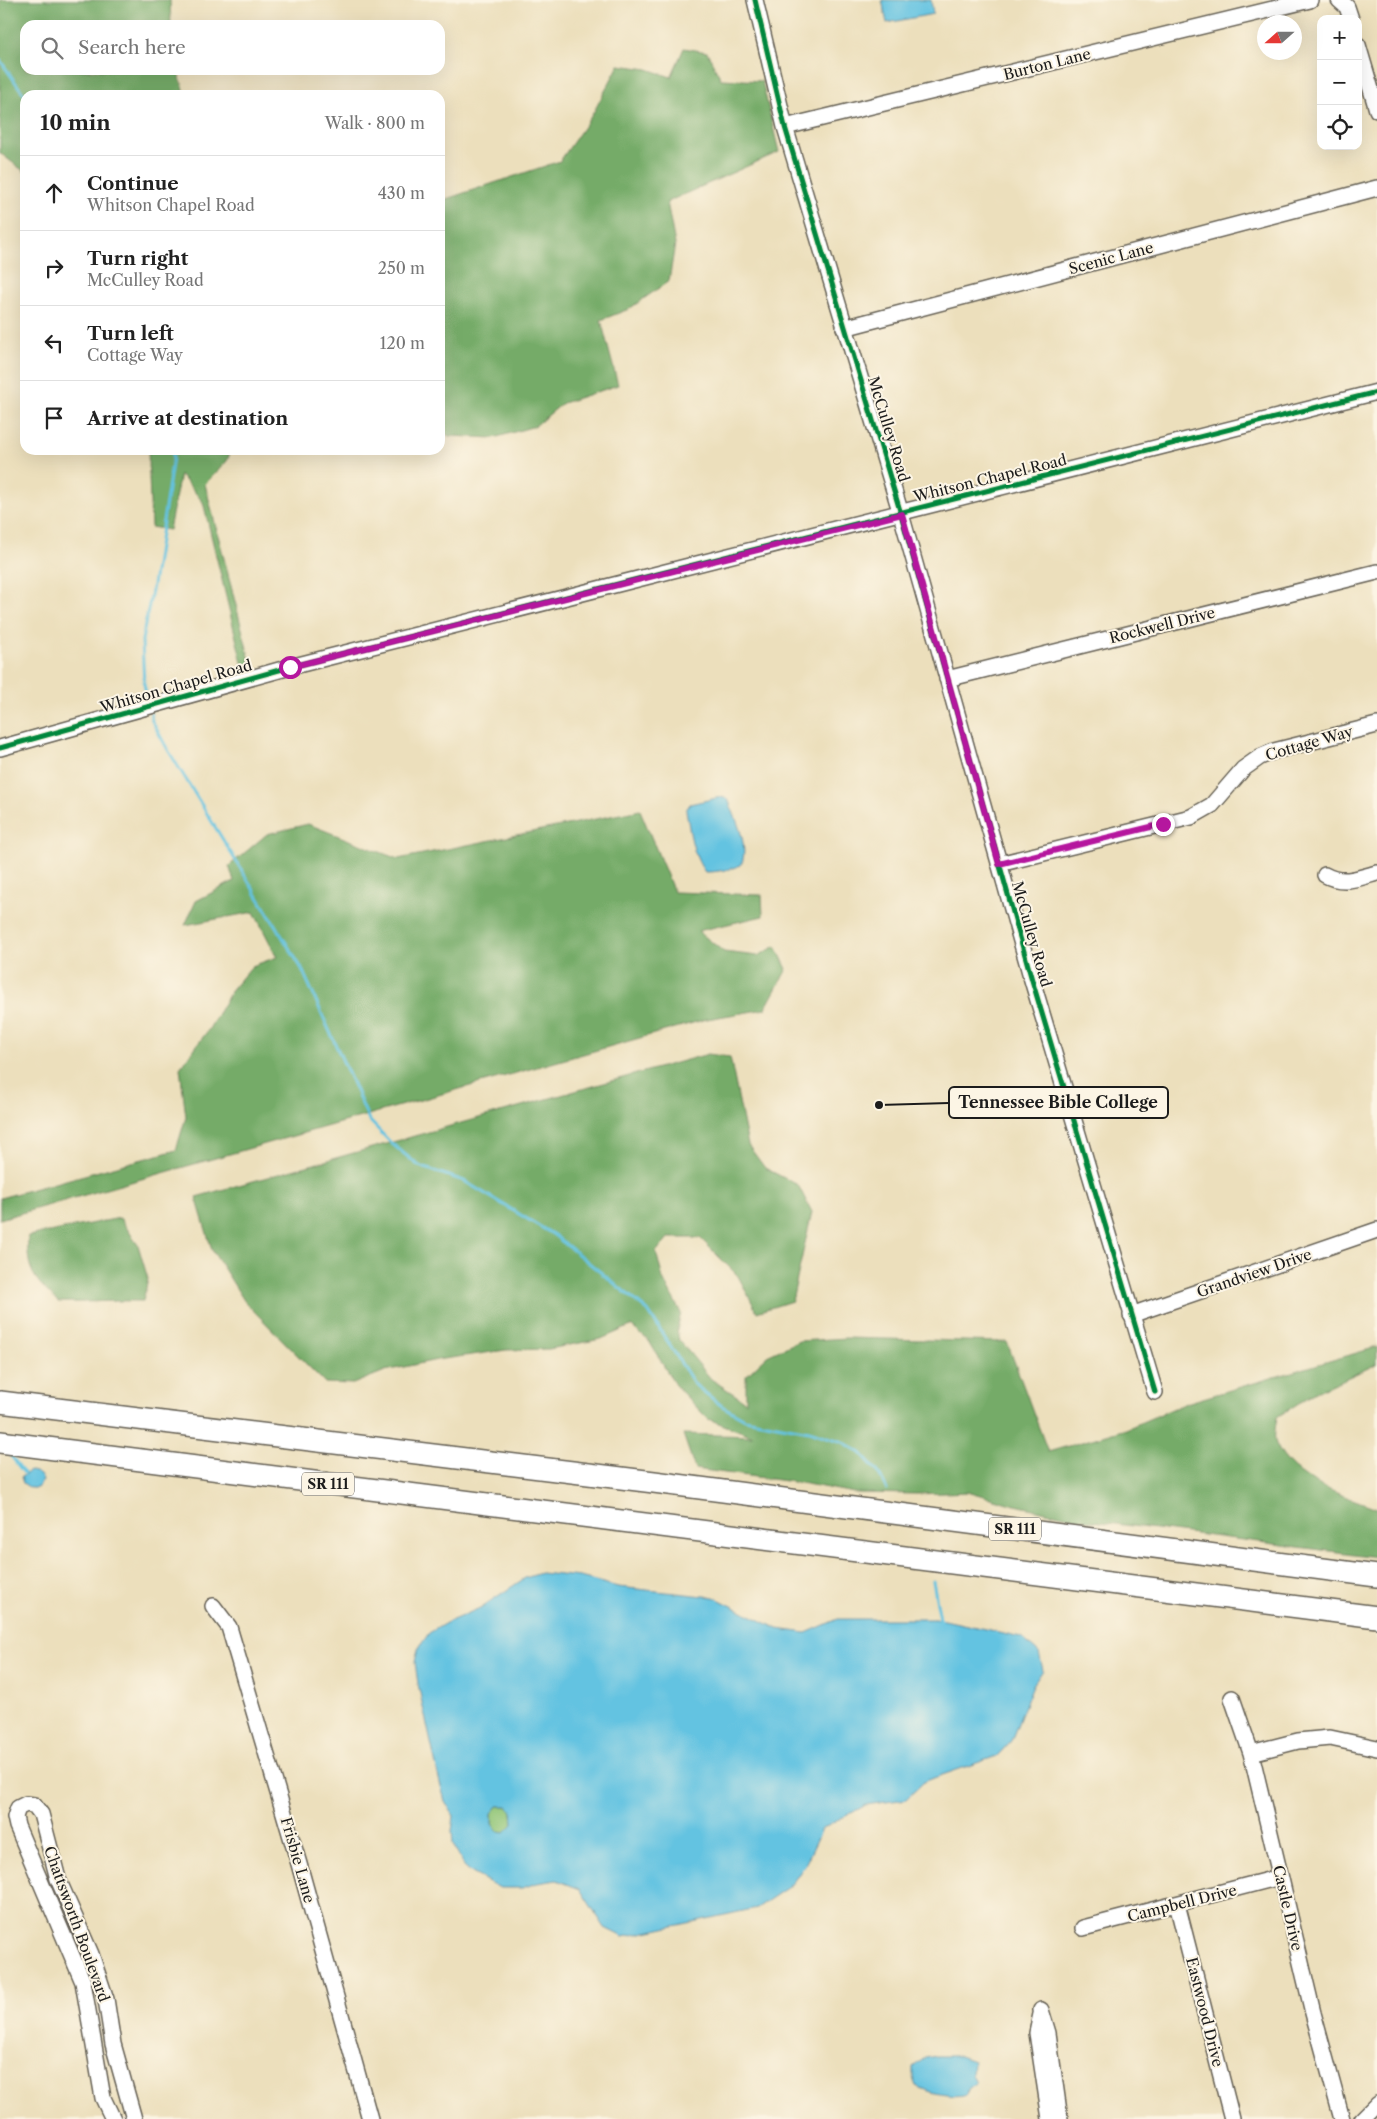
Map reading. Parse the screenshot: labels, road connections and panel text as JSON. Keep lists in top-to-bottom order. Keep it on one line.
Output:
{"streets":{"highway":["SR 111"],"street":["Burton Lane","Scenic Lane","McCulley Road","Whitson Chapel Road","Rockwell Drive","Cottage Way","Grandview Drive","Frisbie Lane","Campbell Drive","Castle Drive","Chattsworth Boulevard","Eastwood Drive"]},"crossings":[["Burton Lane","McCulley Road"],["Scenic Lane","McCulley Road"],["McCulley Road","Whitson Chapel Road"],["McCulley Road","Rockwell Drive"],["McCulley Road","Cottage Way"],["McCulley Road","Grandview Drive"],["Campbell Drive","Castle Drive"],["Campbell Drive","Eastwood Drive"]],"places":["Tennessee Bible College"],"north":"left","page":{"map_buttons":["+","−"],"search":"Search here","heading":["10 min","Walk · 800 m"],"list":[["Continue","Whitson Chapel Road","430 m"],["Turn right","McCulley Road","250 m"],["Turn left","Cottage Way","120 m"],"Arrive at destination"]}}
